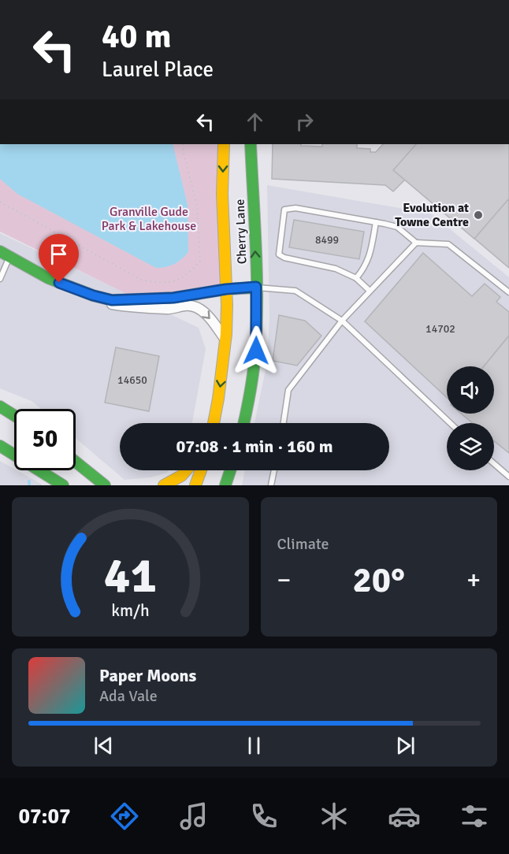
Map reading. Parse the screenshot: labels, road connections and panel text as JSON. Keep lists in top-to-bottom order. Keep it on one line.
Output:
{"streets":{"main road":["Cherry Lane"]},"parks":["Granville Gude Park & Lakehouse"],"places":["Evolution at Towne Centre"],"house_numbers":["8499","14702","14650"],"page":{"turn":["40 m","Laurel Place"],"limit":"50","trip":"07:08 · 1 min · 160 m","tile":"Climate","heat":["−","20°","+"],"song":["Paper Moons","Ada Vale"],"tabs":"07:07","gauge":["41","km/h"]}}
